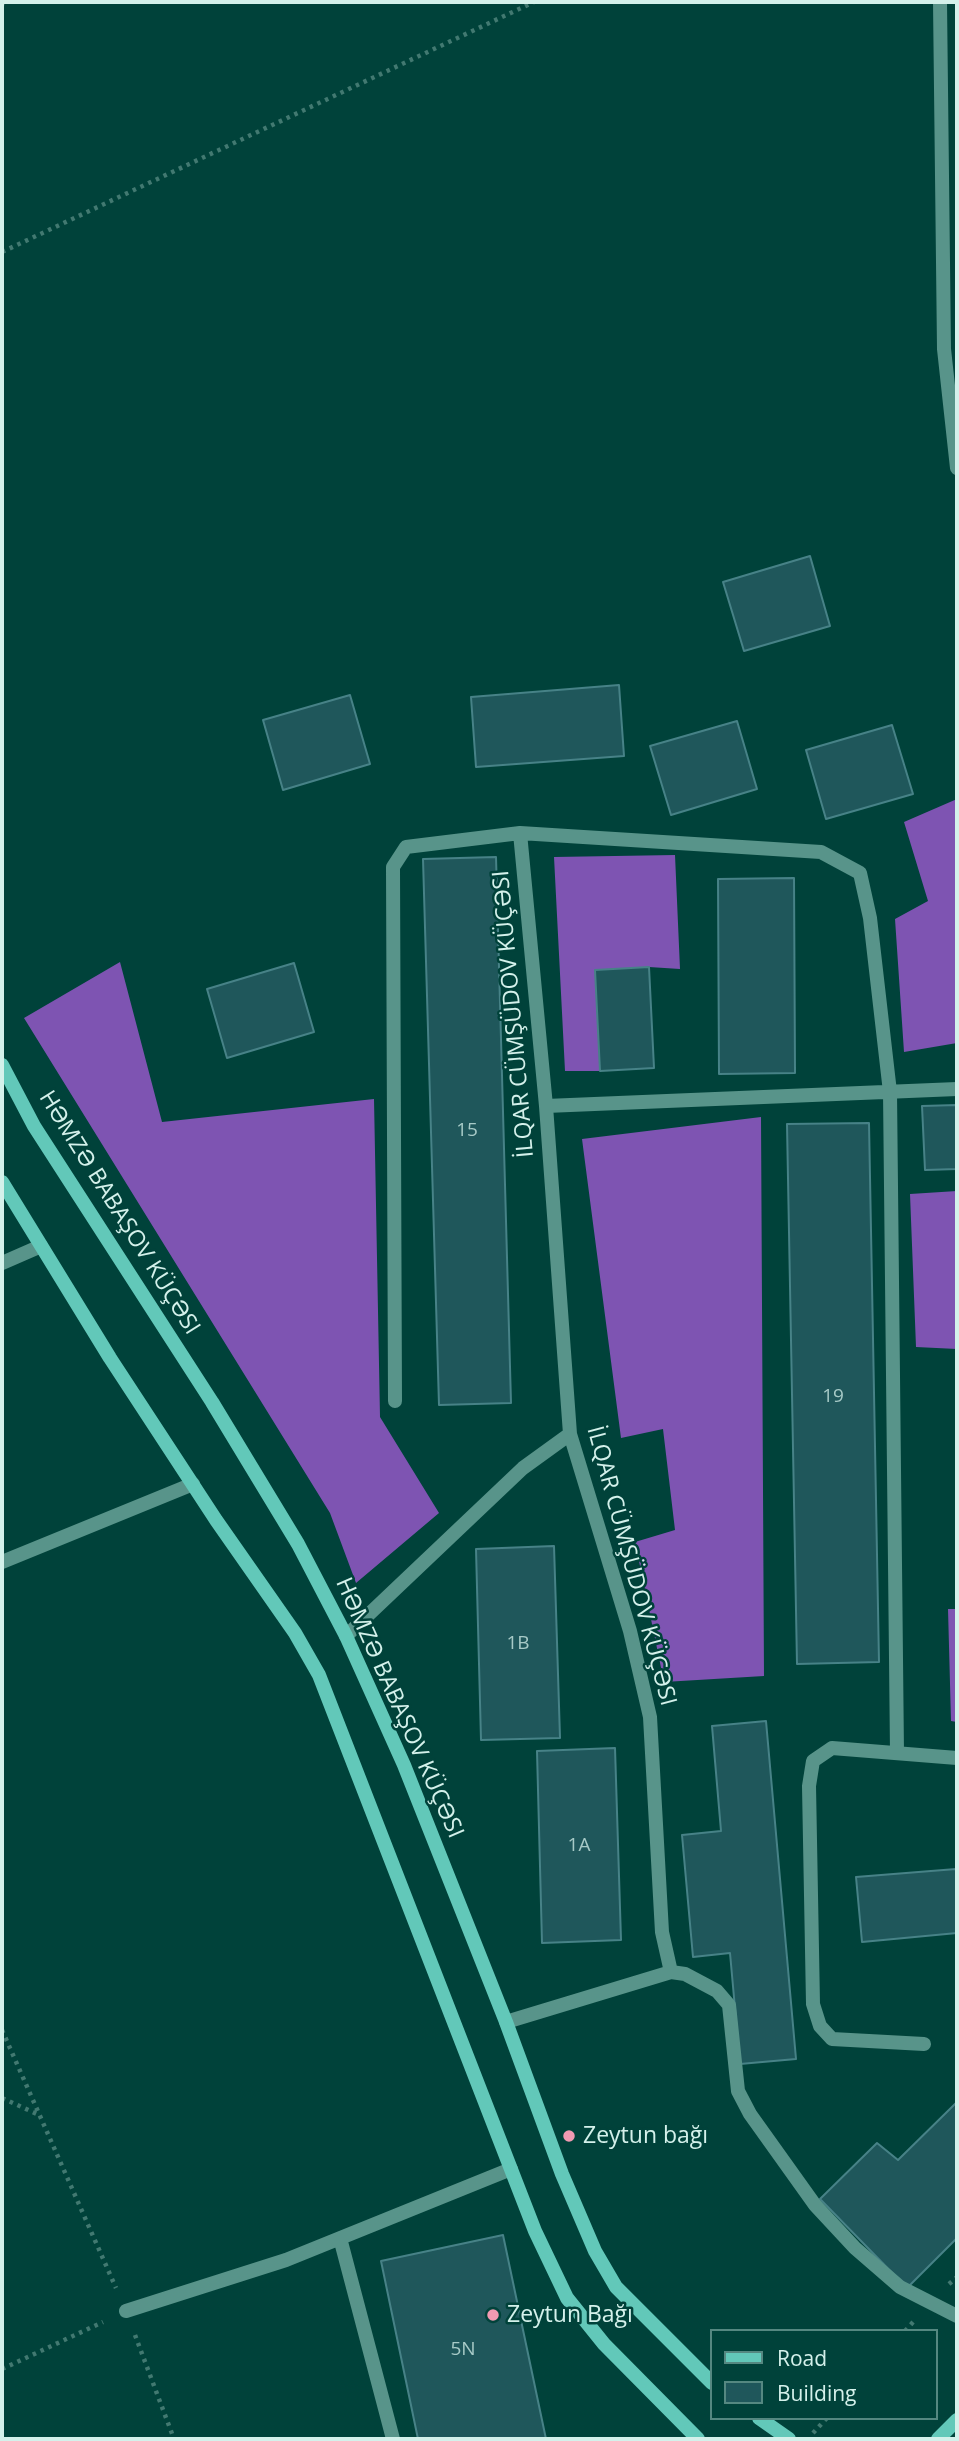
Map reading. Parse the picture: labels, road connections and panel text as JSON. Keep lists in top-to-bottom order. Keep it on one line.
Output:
{"streets":{"street":["İLQAR CÜMŞÜDOV KÜÇƏSI","HƏMZƏ BABAŞOV KÜÇƏSI"]},"places":["Zeytun bağı","Zeytun Bağı"],"house_numbers":["15","19","1B","1A","5N"],"legend":["Road","Building"]}
